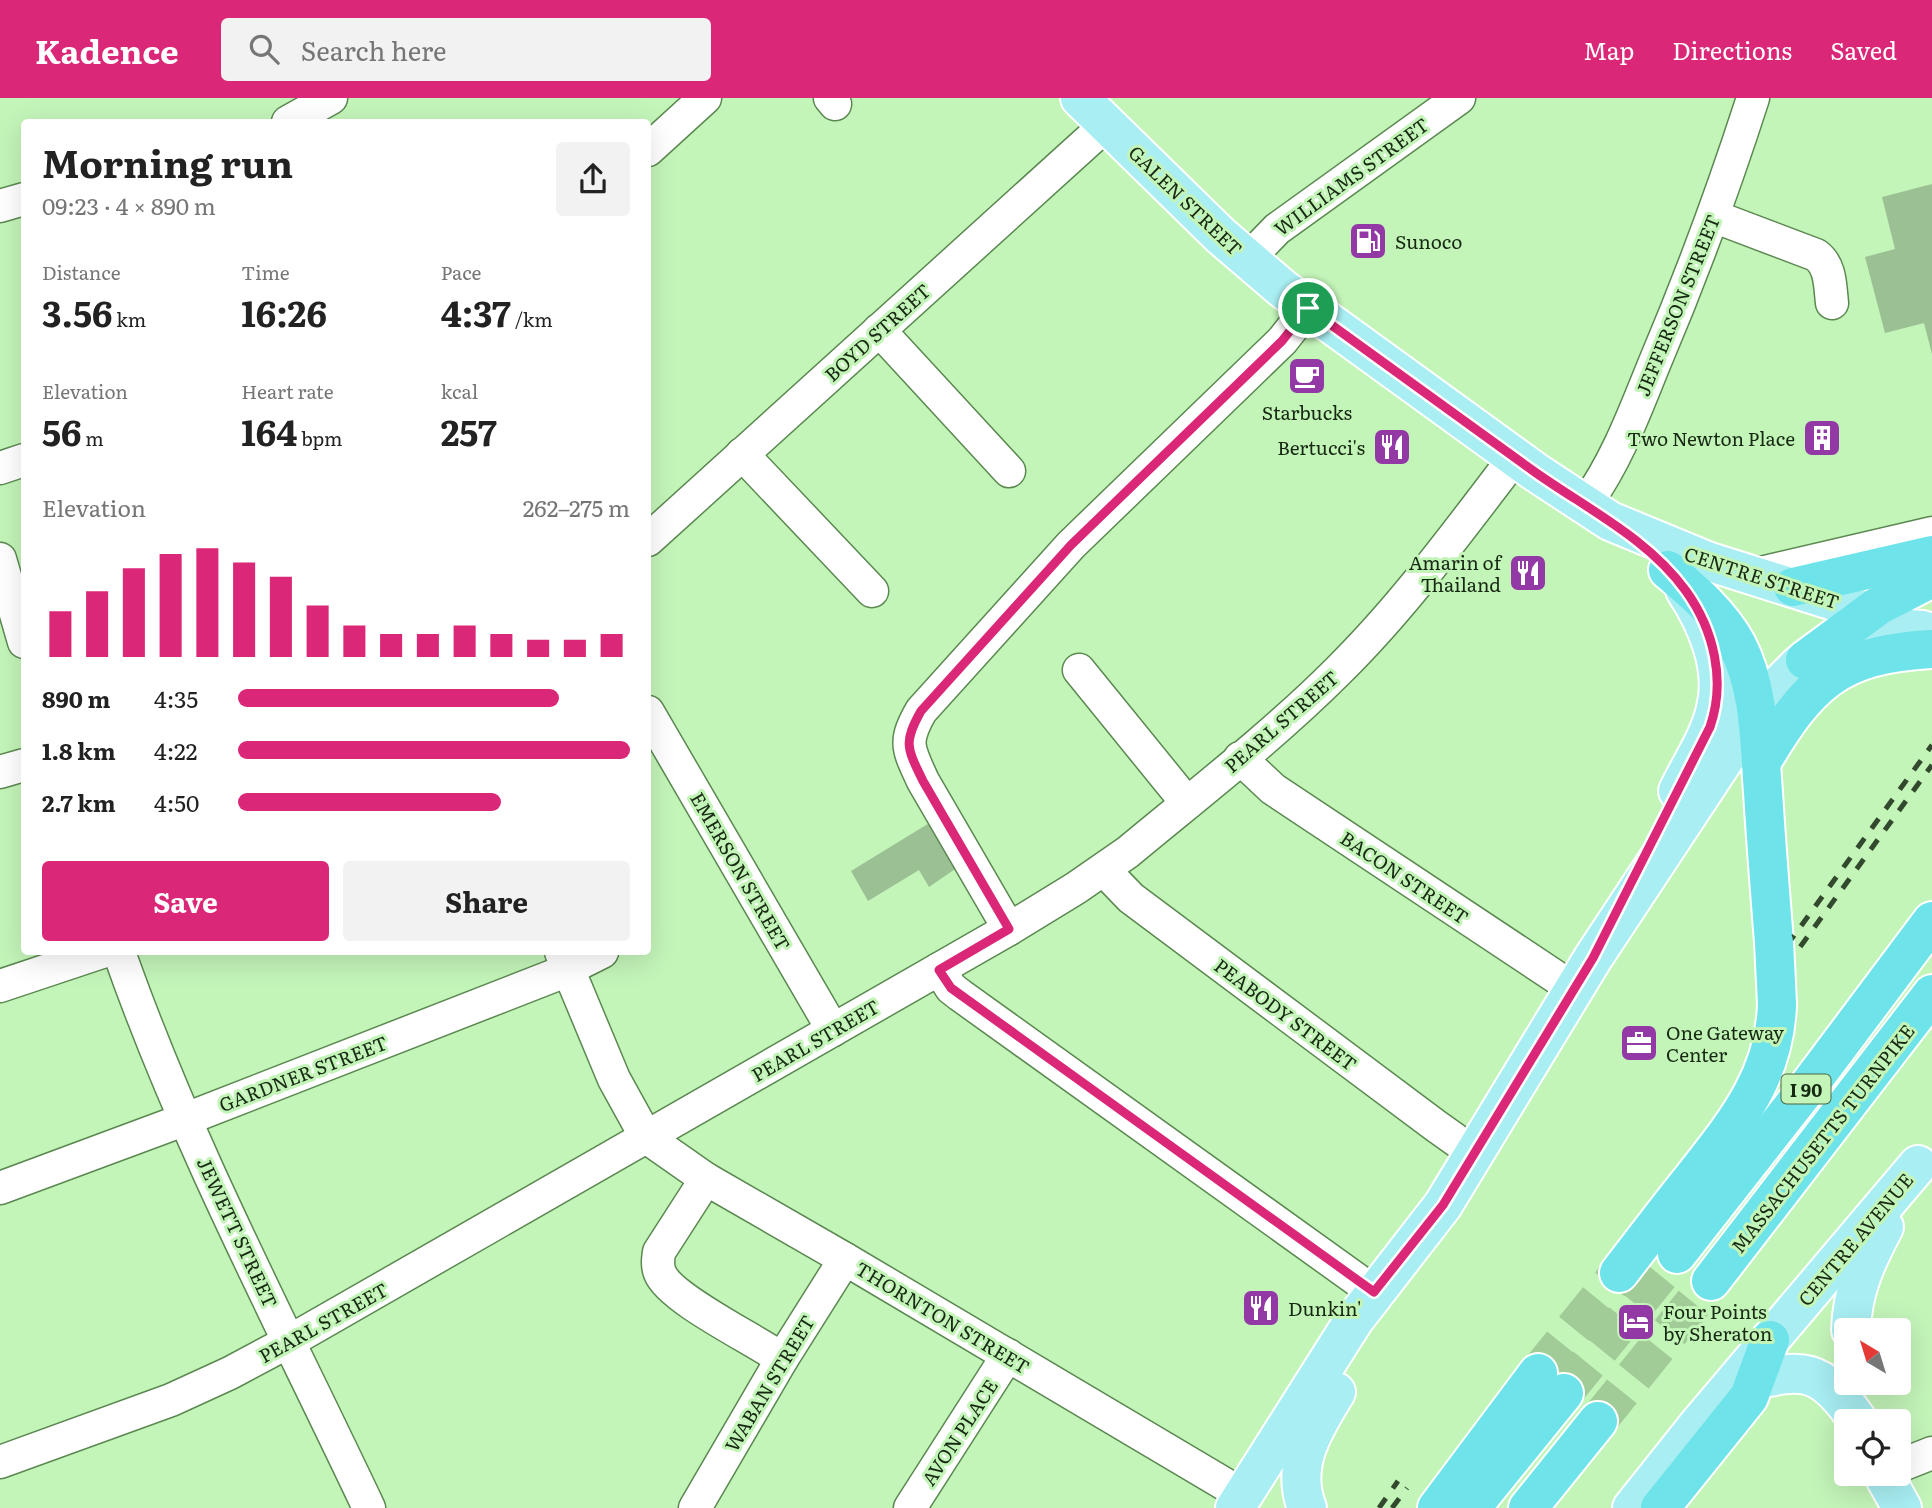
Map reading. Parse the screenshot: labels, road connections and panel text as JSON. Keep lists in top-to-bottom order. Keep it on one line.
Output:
{"streets":{"highway":["I 90","MASSACHUSETTS TURNPIKE"],"main road":["GALEN STREET","CENTRE STREET","CENTRE AVENUE"],"street":["WILLIAMS STREET","JEFFERSON STREET","BOYD STREET","PEARL STREET","EMERSON STREET","BACON STREET","PEABODY STREET","GARDNER STREET","JEWETT STREET","THORNTON STREET","WABAN STREET","AVON PLACE"]},"crossings":[["WILLIAMS STREET","GALEN STREET"],["GALEN STREET","BOYD STREET"],["GALEN STREET","CENTRE STREET"],["JEFFERSON STREET","CENTRE STREET"],["CENTRE STREET","PEARL STREET"],["PEARL STREET","EMERSON STREET"],["PEARL STREET","BACON STREET"],["PEARL STREET","PEABODY STREET"],["PEARL STREET","JEWETT STREET"],["PEARL STREET","THORNTON STREET"],["GARDNER STREET","JEWETT STREET"],["THORNTON STREET","WABAN STREET"],["THORNTON STREET","AVON PLACE"]],"places":{"fuel station":["Sunoco"],"cafe":["Starbucks"],"building":["Two Newton Place"],"restaurant":["Bertucci's","Amarin of Thailand","Dunkin'"],"office":["One Gateway Center"],"hotel":["Four Points by Sheraton"]},"north":"top left","page":{"header":"Kadence","search":"Search here","nav":["Map","Directions","Saved"],"heading":["Morning run","09:23 · 4 × 890 m"],"stats":[["Distance","3.56 km"],["Time","16:26"],["Pace","4:37 /km"],["Elevation","56 m"],["Heart rate","164 bpm"],["kcal","257"]],"chart":["Elevation","262–275 m"],"list":[{"name":"890 m","note":"4:35"},{"name":"1.8 km","note":"4:22"},{"name":"2.7 km","note":"4:50"}],"buttons":["Save","Share"]}}
